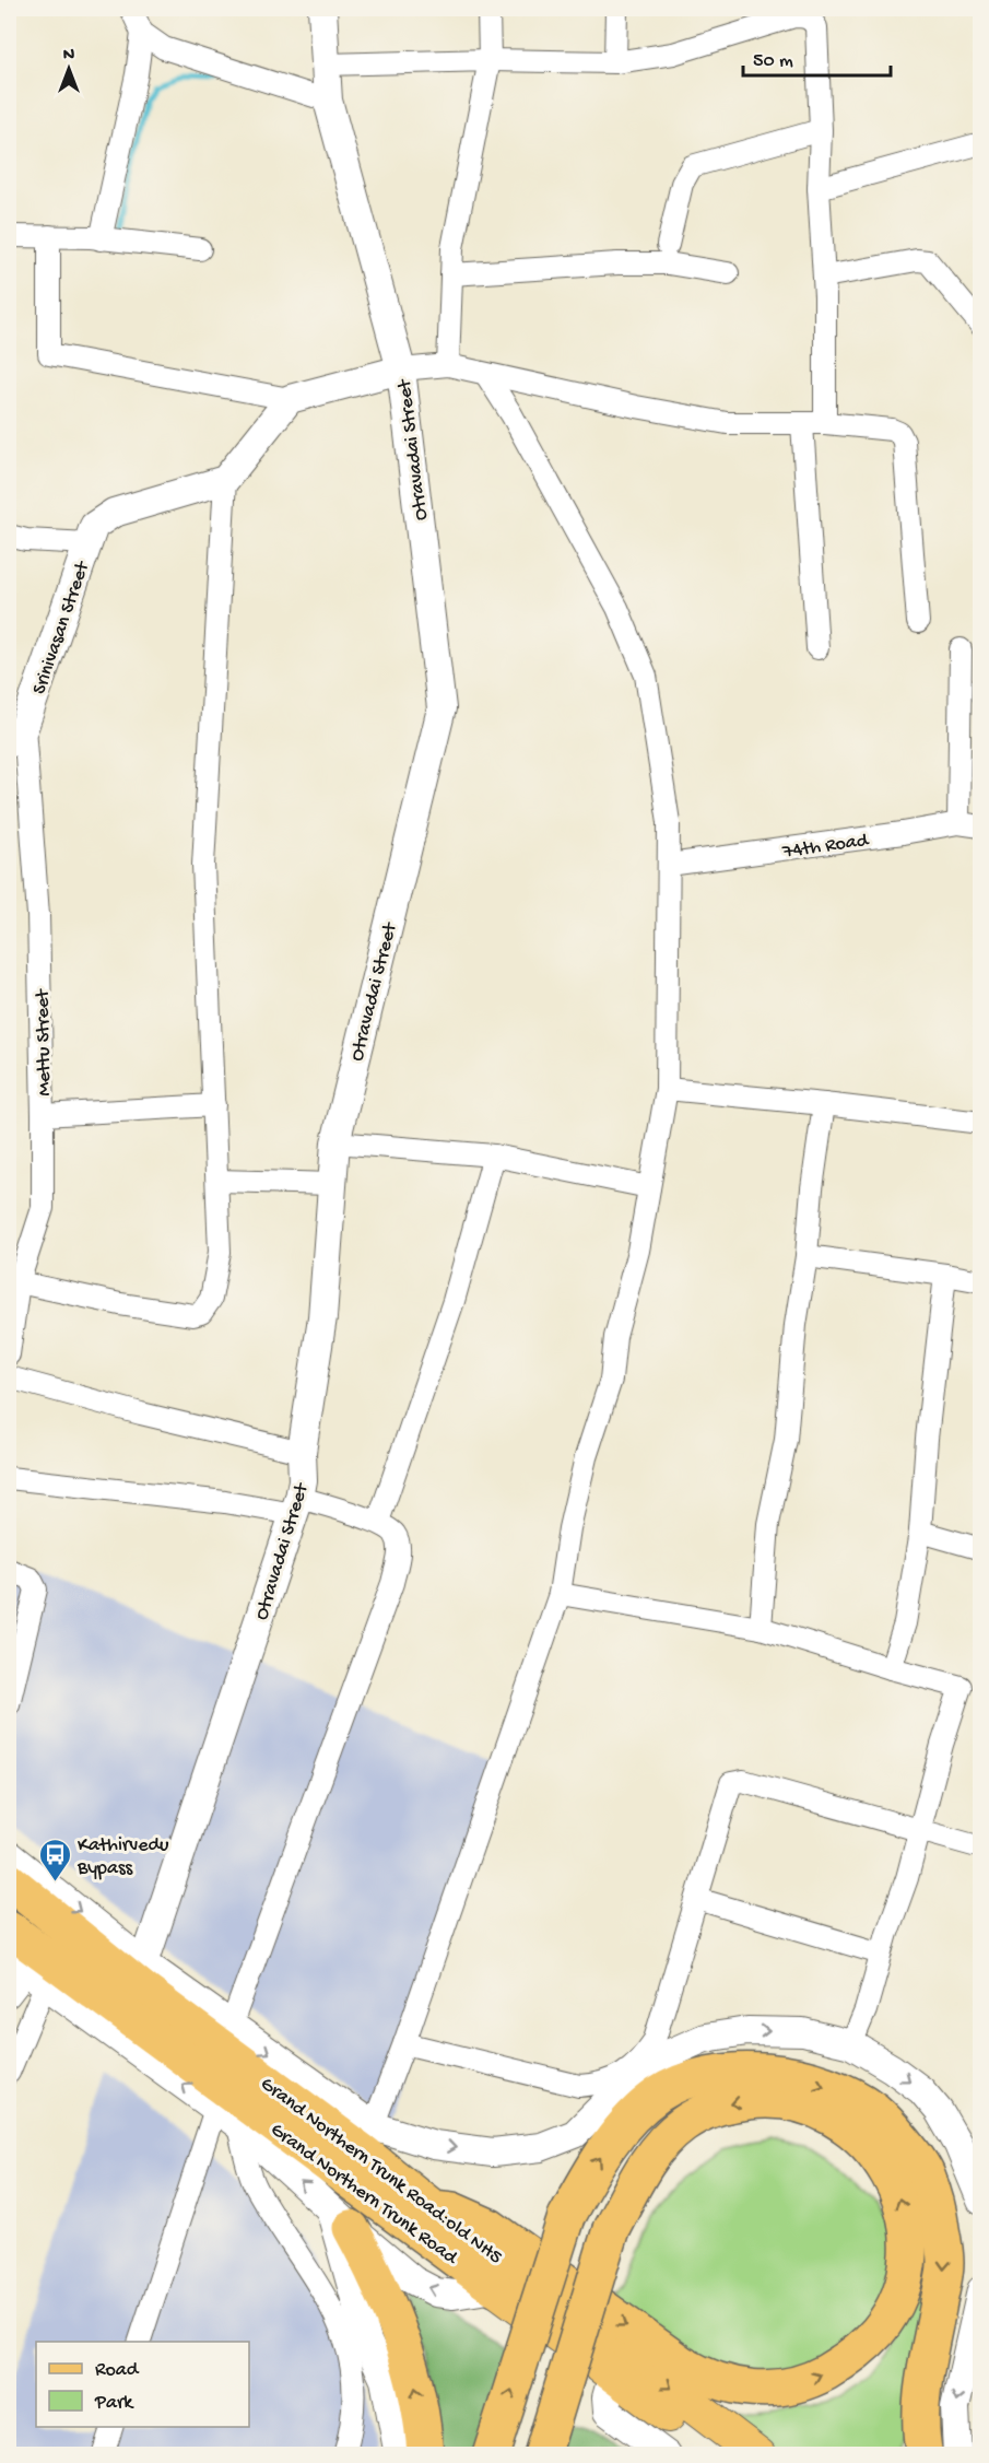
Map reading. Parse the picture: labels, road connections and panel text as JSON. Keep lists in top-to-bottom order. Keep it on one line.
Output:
{"streets":{"highway":["Grand Northern Trunk Road:old NH5","Grand Northern Trunk Road"],"street":["Otravadai Street","Srinivasan Street","74th Road","Mettu Street"]},"crossings":[["Srinivasan Street","Mettu Street"]],"one_way":["Grand Northern Trunk Road:old NH5"],"places":{"bus stop":["Kathirvedu Bypass"]},"legend":["Road","Park"],"scale_bar":"50 m","north":"top"}
